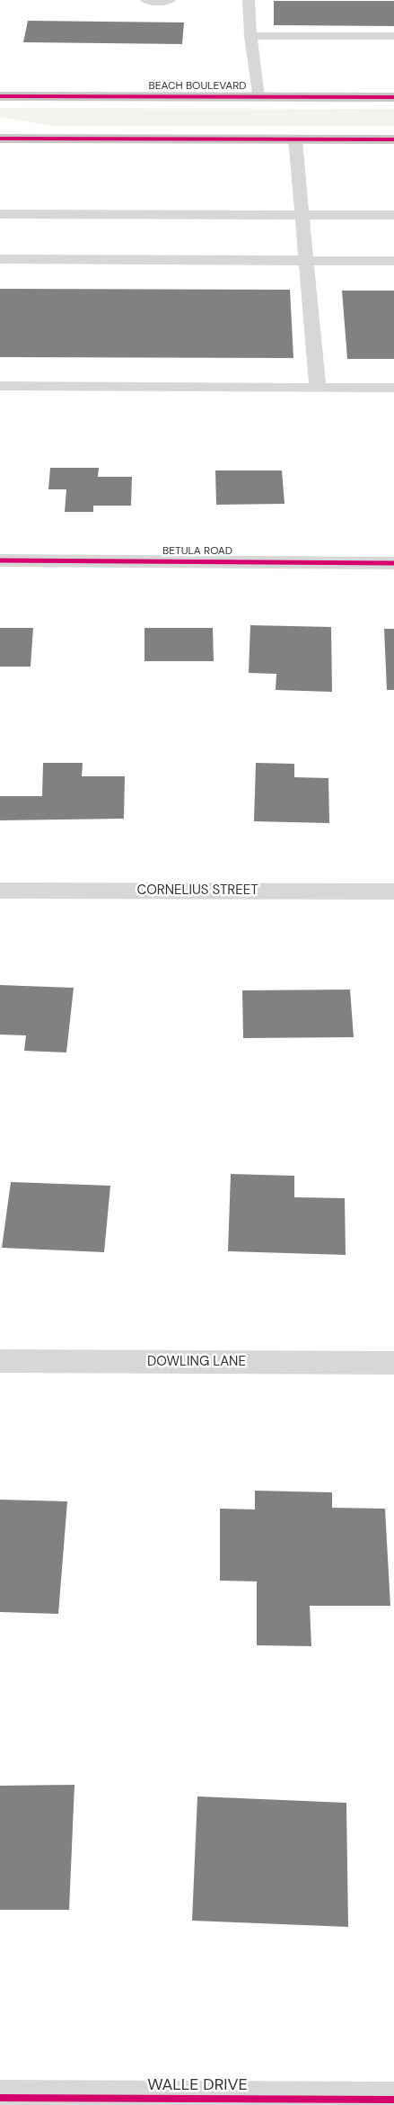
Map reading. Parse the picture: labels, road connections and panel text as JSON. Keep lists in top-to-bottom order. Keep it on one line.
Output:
{"streets":{"highway":["BEACH BOULEVARD"],"street":["BETULA ROAD","CORNELIUS STREET","DOWLING LANE","WALLE DRIVE"]}}
